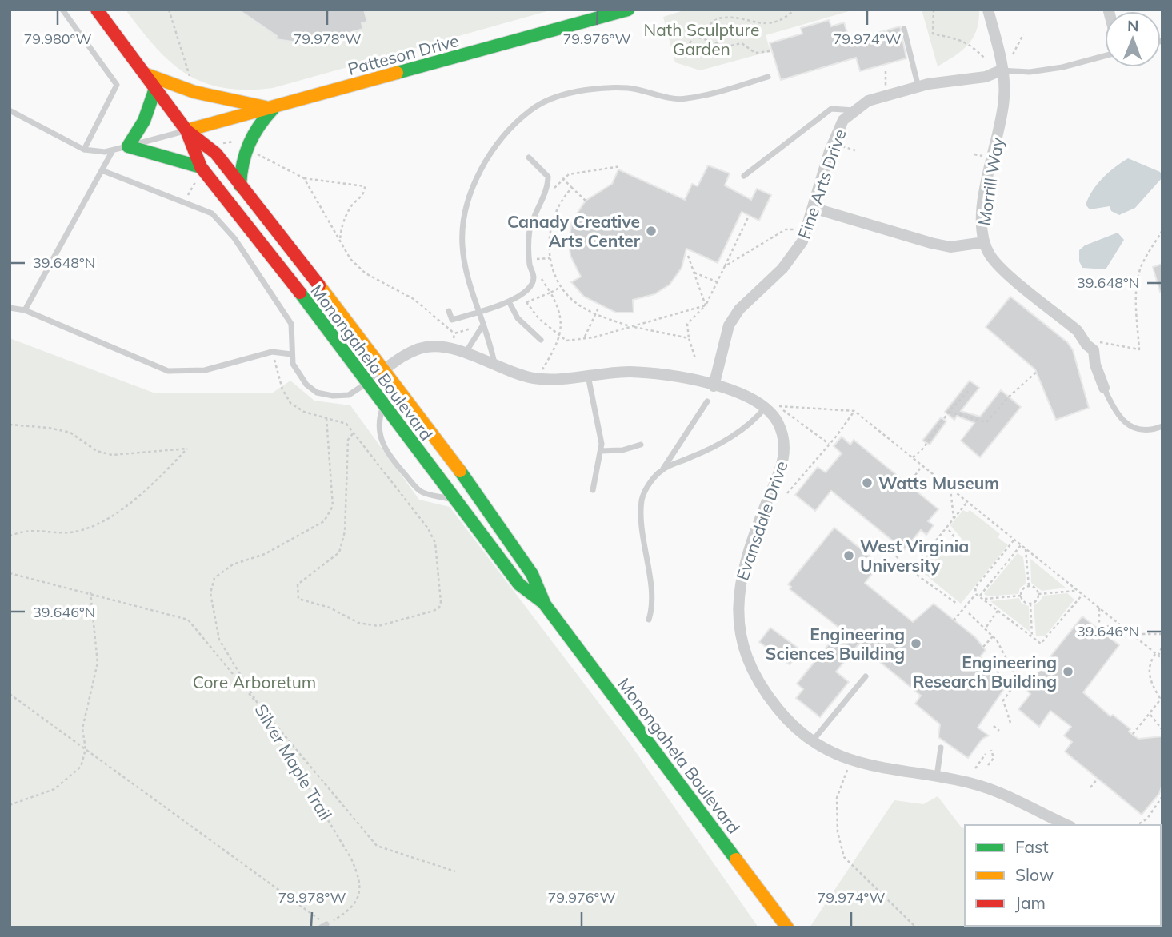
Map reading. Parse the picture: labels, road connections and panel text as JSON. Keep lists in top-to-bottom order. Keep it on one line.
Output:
{"streets":{"main road":["Patteson Drive","Monongahela Boulevard"],"street":["Morrill Way","Fine Arts Drive","Evansdale Drive"],"path":["Silver Maple Trail"]},"crossings":[["Patteson Drive","Monongahela Boulevard"],["Morrill Way","Fine Arts Drive"],["Fine Arts Drive","Evansdale Drive"],["Monongahela Boulevard","Evansdale Drive"]],"parks":["Nath Sculpture Garden","Core Arboretum"],"places":["Canady Creative Arts Center","Watts Museum","West Virginia University","Engineering Sciences Building","Engineering Research Building"],"legend":["Fast","Slow","Jam"],"north":"top","coordinates":["79.980°W","79.978°W","79.976°W","79.974°W","39.648°N","39.646°N"]}
